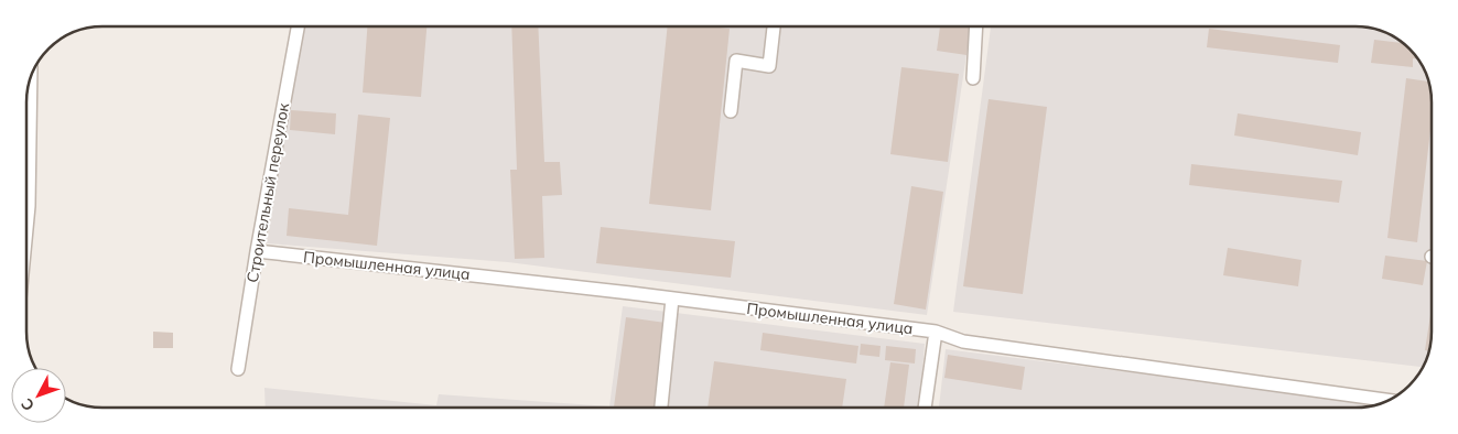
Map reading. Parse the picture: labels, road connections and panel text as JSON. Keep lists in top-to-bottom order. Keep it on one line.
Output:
{"streets":{"street":["Строительный переулок","Промышленная улица"]},"crossings":[["Строительный переулок","Промышленная улица"]],"north":"bottom left"}
